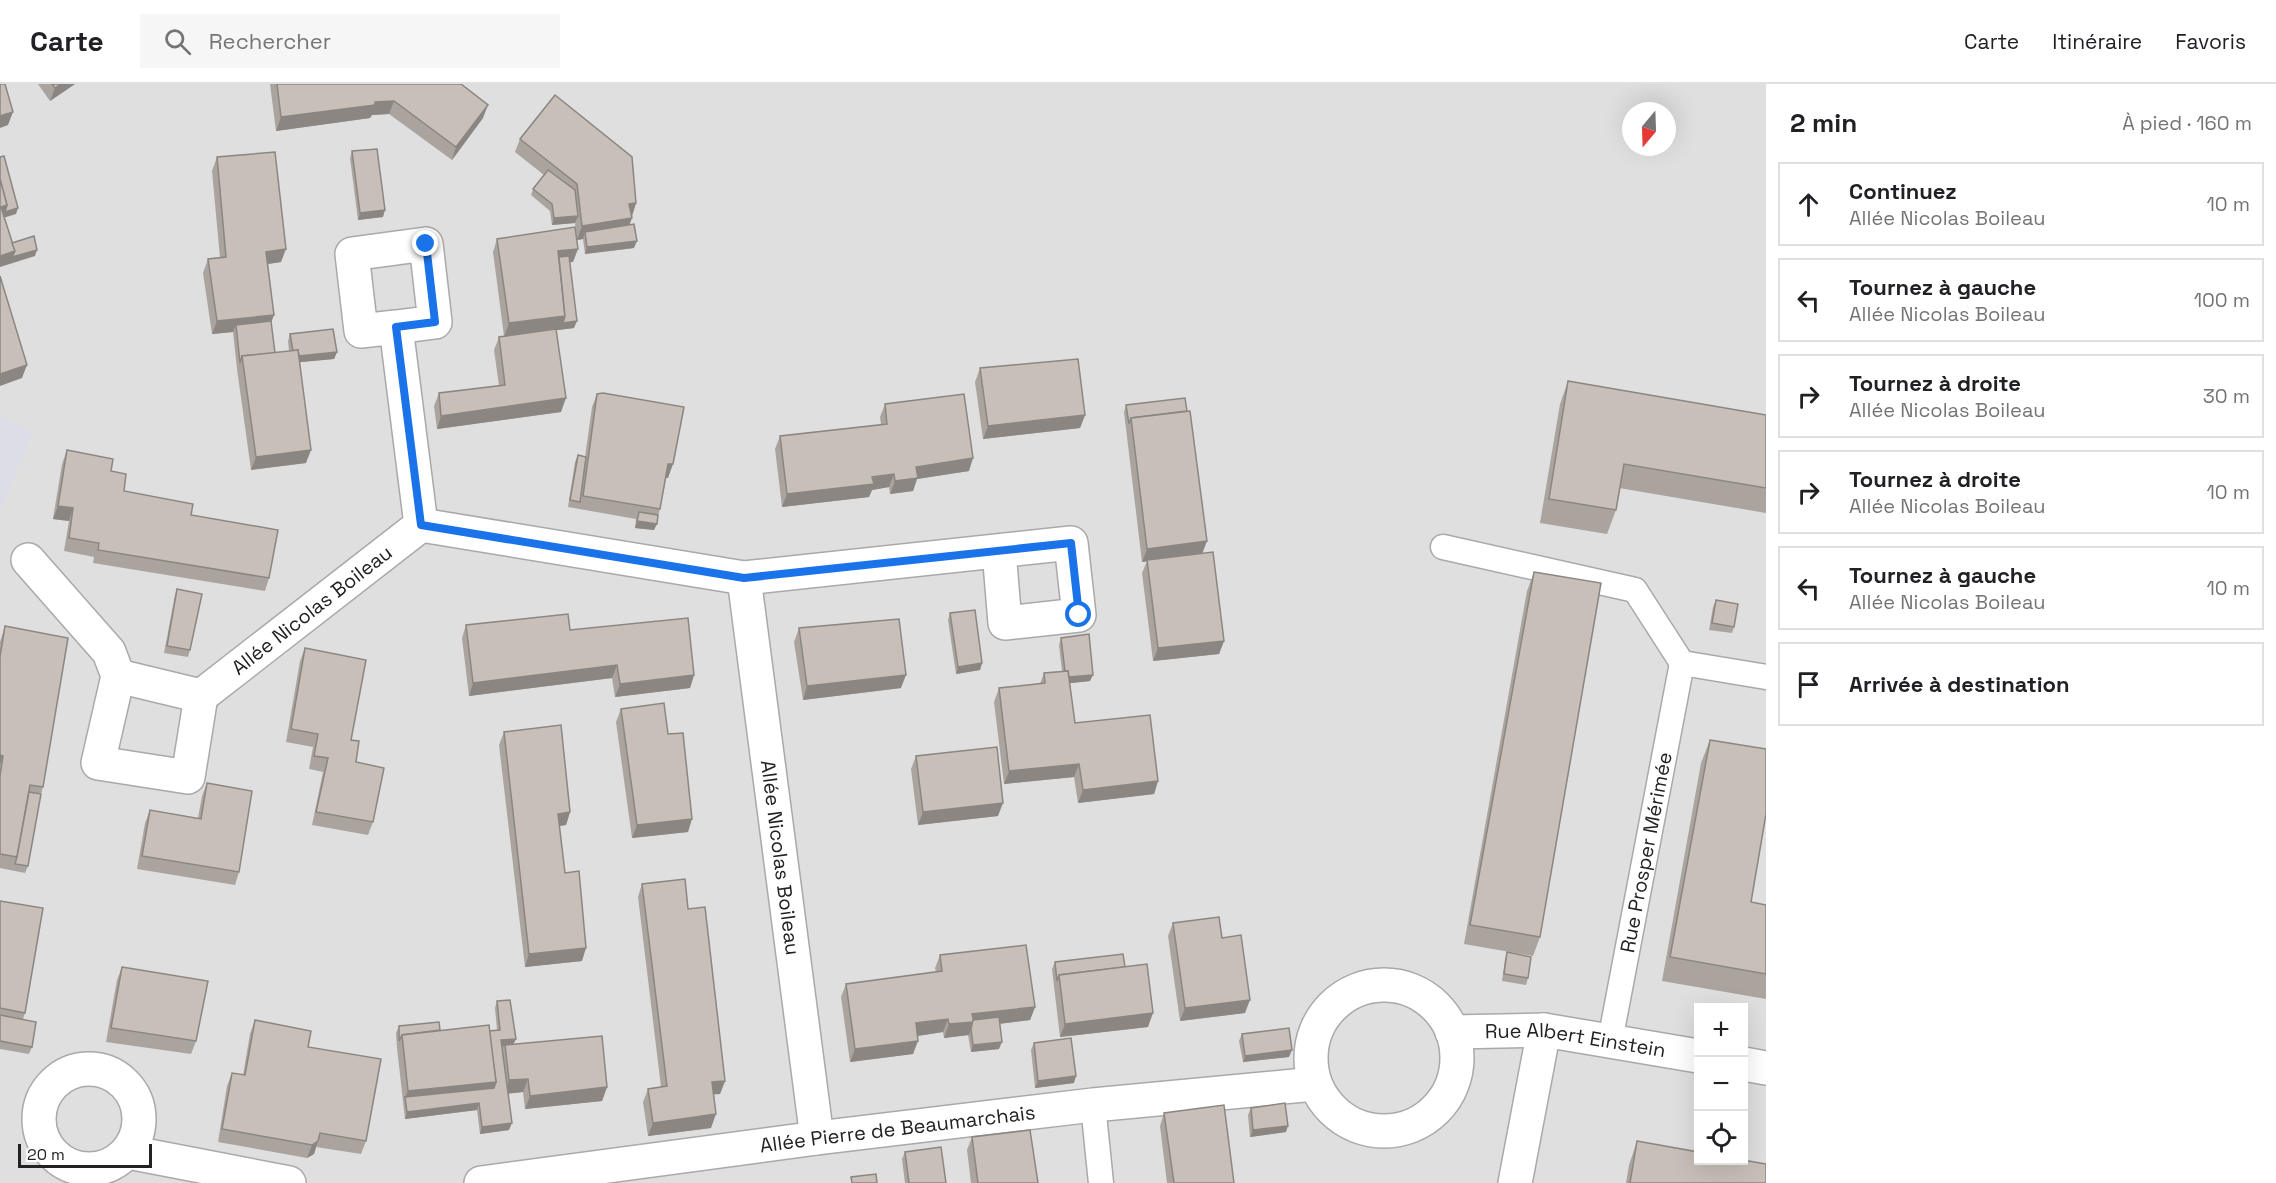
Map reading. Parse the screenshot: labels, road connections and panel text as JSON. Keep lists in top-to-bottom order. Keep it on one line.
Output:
{"streets":{"street":["Allée Nicolas Boileau","Rue Albert Einstein","Allée Pierre de Beaumarchais"],"lane":["Rue Prosper Mérimée"]},"crossings":[["Allée Nicolas Boileau","Allée Pierre de Beaumarchais"],["Rue Prosper Mérimée","Rue Albert Einstein"],["Rue Albert Einstein","Allée Pierre de Beaumarchais"]],"scale_bar":"20 m","north":"bottom","page":{"header":"Carte","search":"Rechercher","nav":["Carte","Itinéraire","Favoris"],"heading":["2 min","À pied · 160 m"],"list":[["Continuez","Allée Nicolas Boileau","10 m"],["Tournez à gauche","Allée Nicolas Boileau","100 m"],["Tournez à droite","Allée Nicolas Boileau","30 m"],["Tournez à droite","Allée Nicolas Boileau","10 m"],["Tournez à gauche","Allée Nicolas Boileau","10 m"],"Arrivée à destination"],"map_buttons":["+","−"],"scale":"20 m"}}
